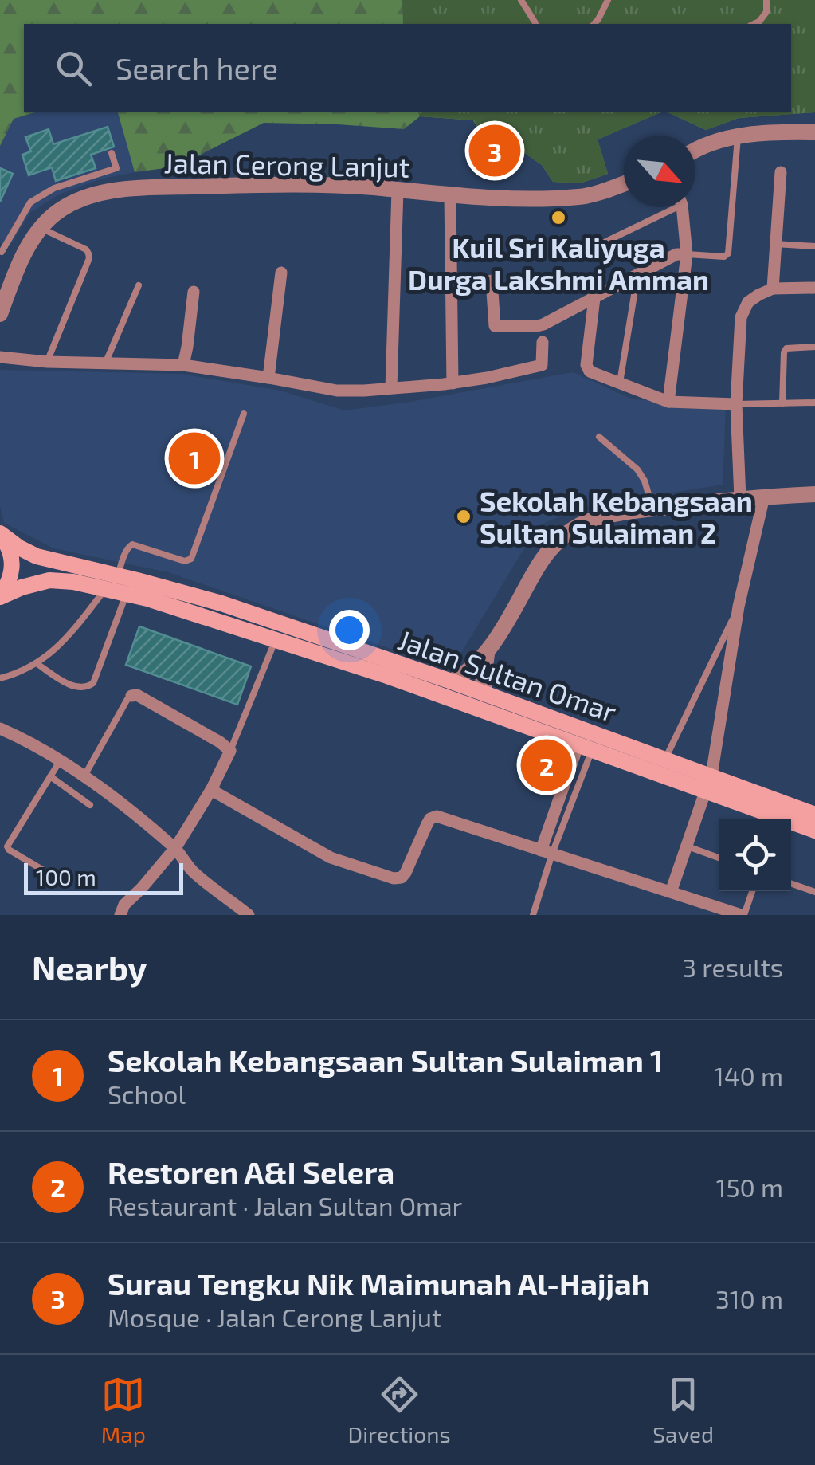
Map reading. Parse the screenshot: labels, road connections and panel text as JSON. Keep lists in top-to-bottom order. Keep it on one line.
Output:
{"streets":{"main road":["Jalan Sultan Omar"],"street":["Jalan Cerong Lanjut"]},"places":["Kuil Sri Kaliyuga Durga Lakshmi Amman","Sekolah Kebangsaan Sultan Sulaiman 2"],"scale_bar":"100 m","north":"bottom right","page":{"search":"Search here","pins":["3","1","2"],"scale":"100 m","heading":["Nearby","3 results"],"list":[{"mark":"1","name":"Sekolah Kebangsaan Sultan Sulaiman 1","note":"School","value":"140 m"},{"mark":"2","name":"Restoren A&I Selera","note":"Restaurant · Jalan Sultan Omar","value":"150 m"},{"mark":"3","name":"Surau Tengku Nik Maimunah Al-Hajjah","note":"Mosque · Jalan Cerong Lanjut","value":"310 m"}],"nav":["Map","Directions","Saved"]}}
